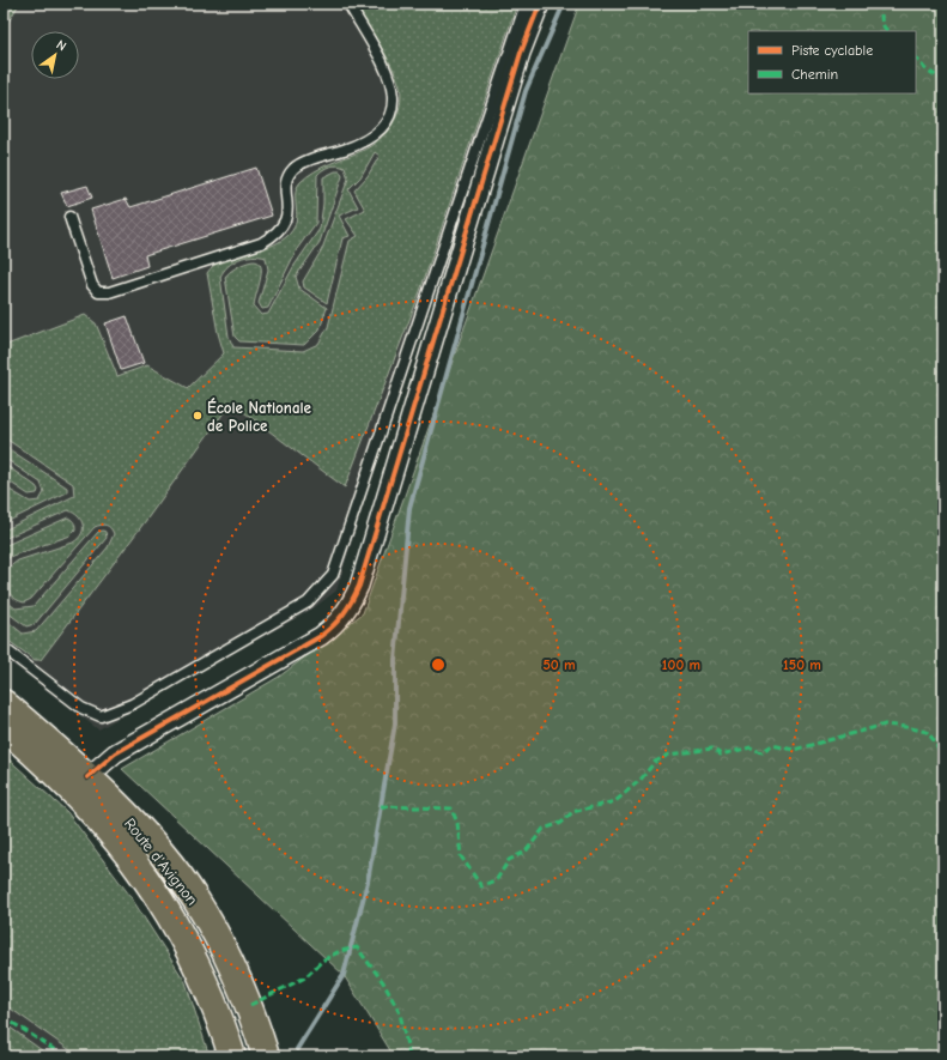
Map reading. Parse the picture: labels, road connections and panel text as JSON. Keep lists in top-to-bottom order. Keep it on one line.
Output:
{"streets":{"main road":["Route d'Avignon"]},"places":["École Nationale de Police"],"legend":["Piste cyclable","Chemin"],"north":"top right","rings":["50 m","100 m","150 m"]}
